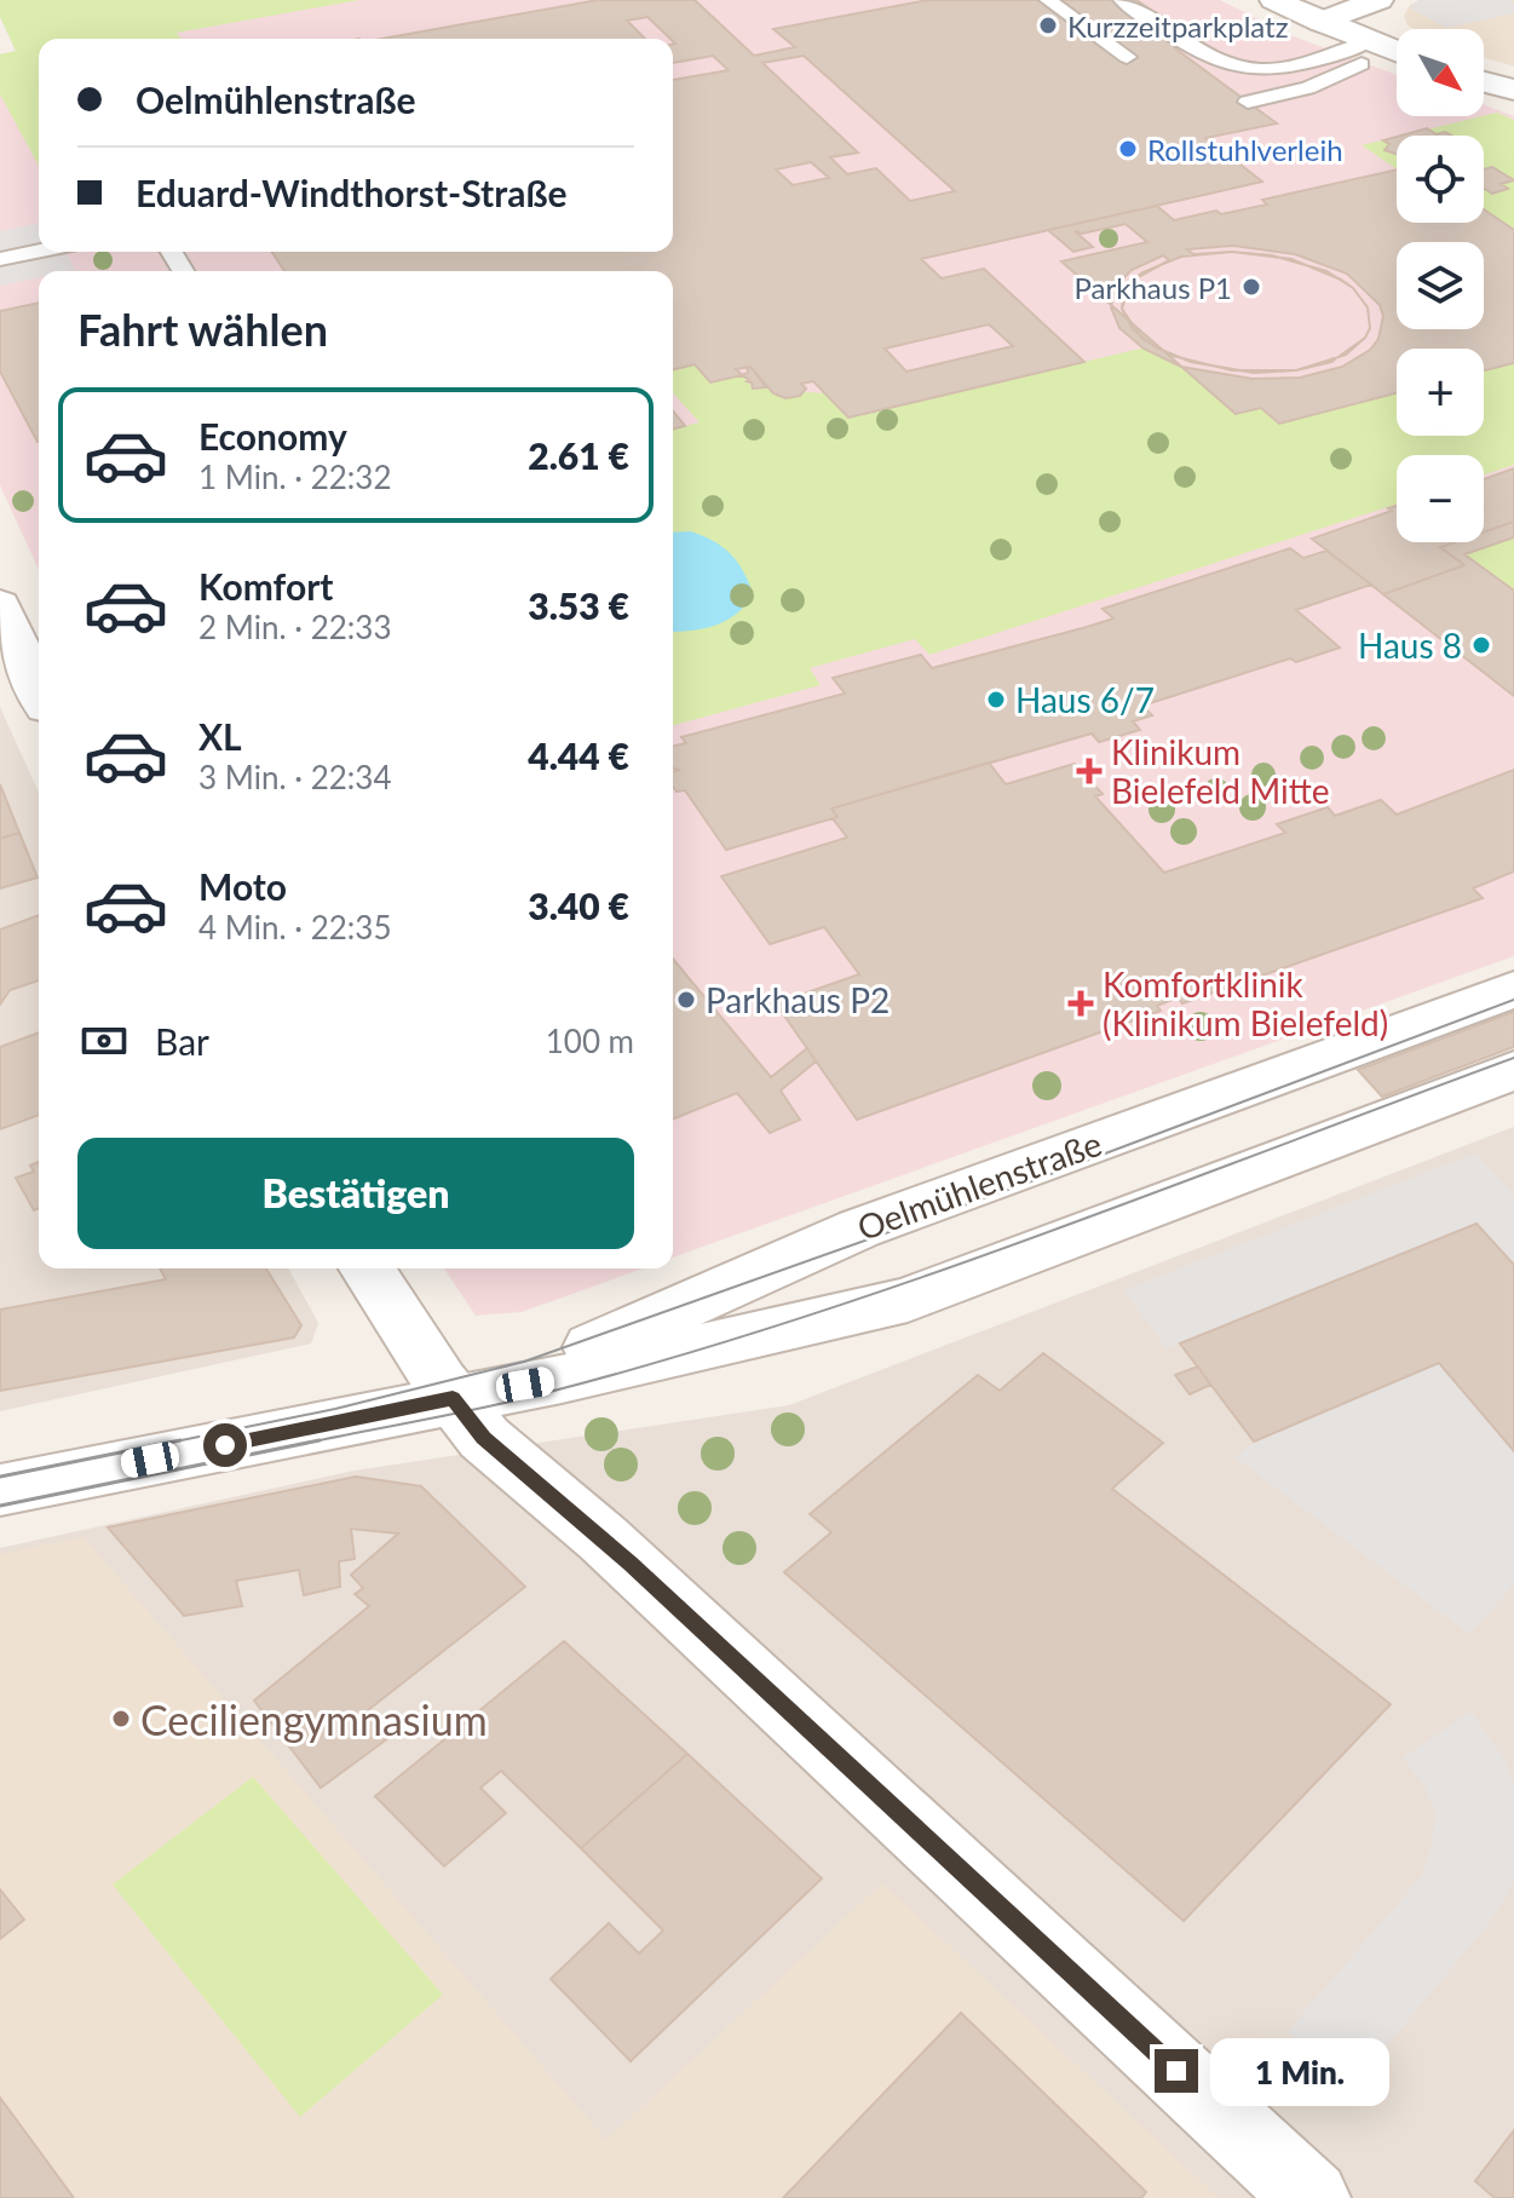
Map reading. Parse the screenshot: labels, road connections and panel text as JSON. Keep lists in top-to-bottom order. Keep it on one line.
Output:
{"streets":{"street":["Oelmühlenstraße"]},"places":{"other":["Kurzzeitparkplatz","Rollstuhlverleih","Parkhaus P1","Haus 8","Haus 6/7","Parkhaus P2","Ceciliengymnasium"],"health":["Klinikum Bielefeld Mitte","Komfortklinik (Klinikum Bielefeld)"]},"north":"bottom right","page":{"map_buttons":["+","−"],"banner":["Oelmühlenstraße","Eduard-Windthorst-Straße"],"heading":"Fahrt wählen","list":[{"name":"Economy","note":"1 Min. · 22:32","value":"2.61 €"},{"name":"Komfort","note":"2 Min. · 22:33","value":"3.53 €"},{"name":"XL","note":"3 Min. · 22:34","value":"4.44 €"},{"name":"Moto","note":"4 Min. · 22:35","value":"3.40 €"}],"pay":["Bar","100 m"],"buttons":"Bestätigen","bubble":"1 Min."}}
